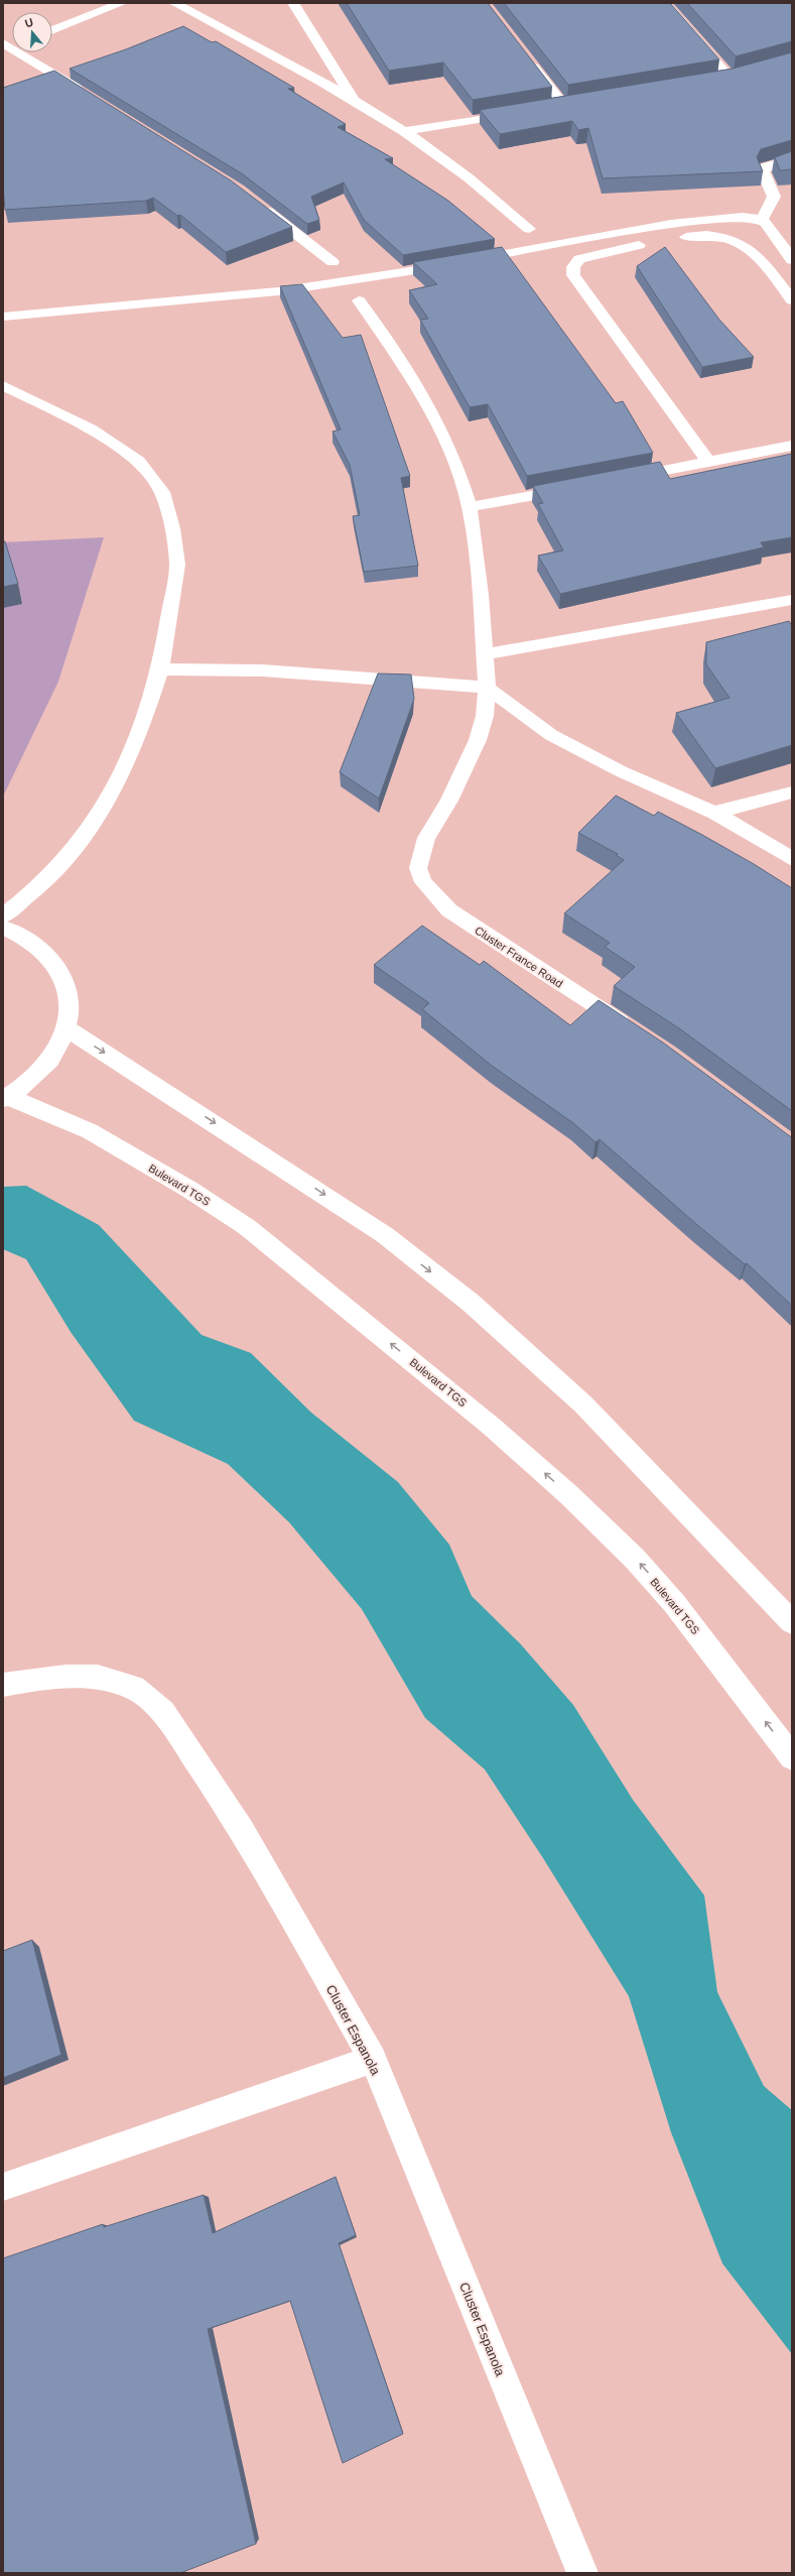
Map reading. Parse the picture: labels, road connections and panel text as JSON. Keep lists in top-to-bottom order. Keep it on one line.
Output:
{"streets":{"street":["Cluster France Road","Bulevard TGS","Cluster Espanola"]},"north":"top"}
